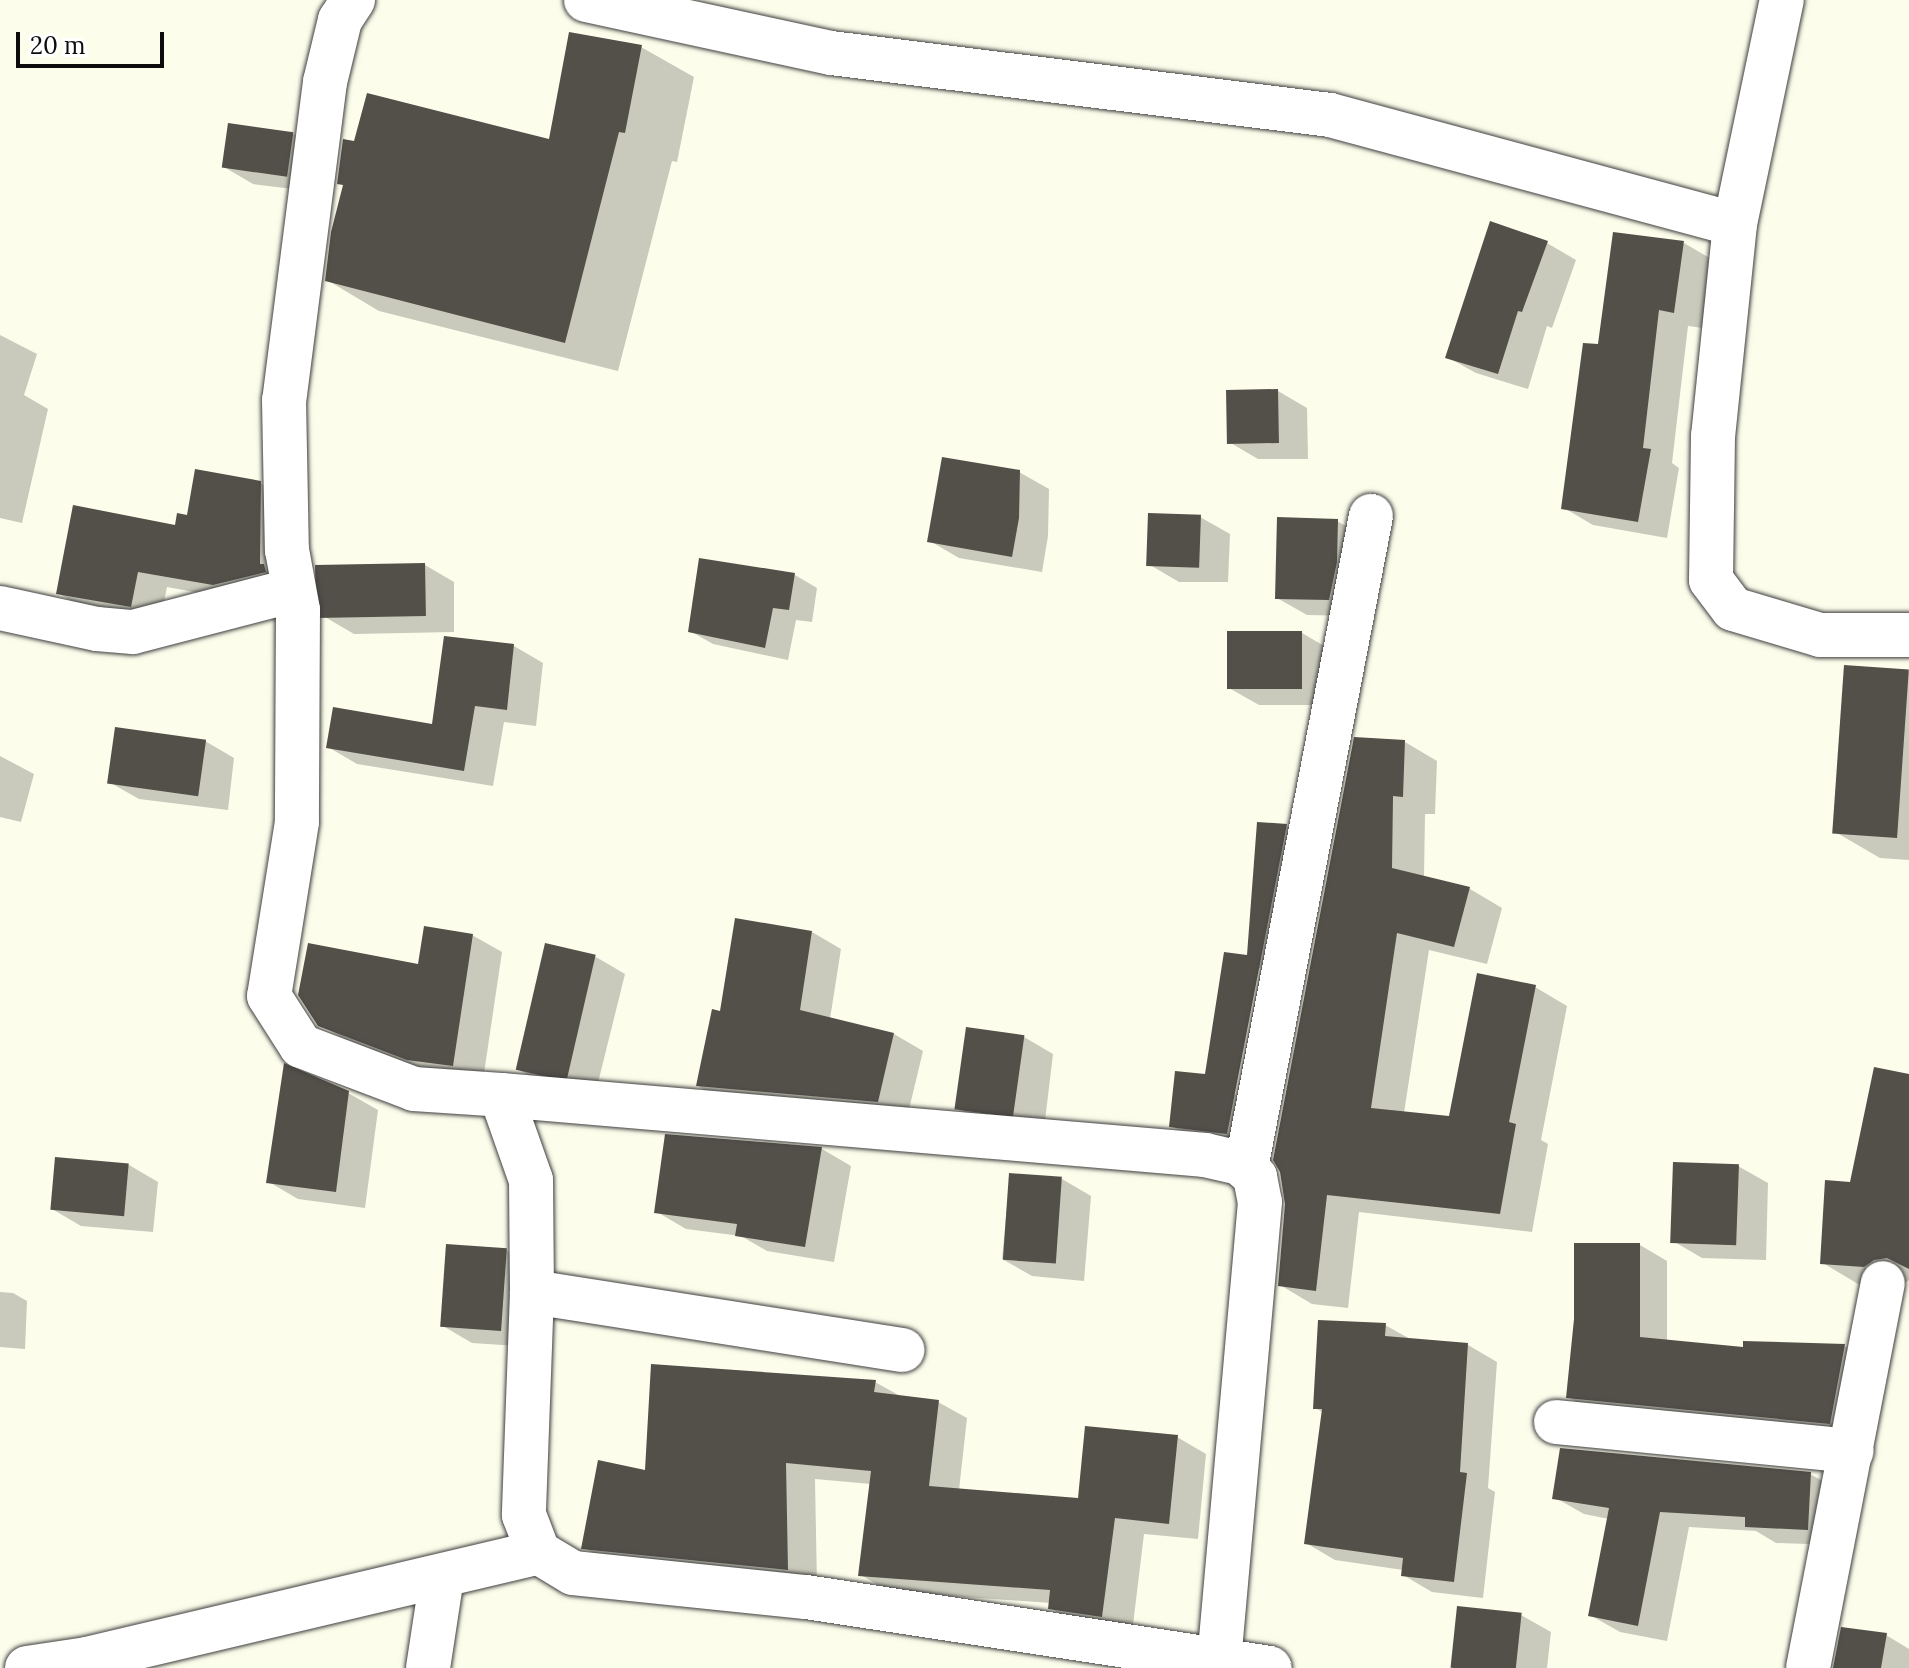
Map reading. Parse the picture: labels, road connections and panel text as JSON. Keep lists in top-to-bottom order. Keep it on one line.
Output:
{"scale_bar":"20 m"}
